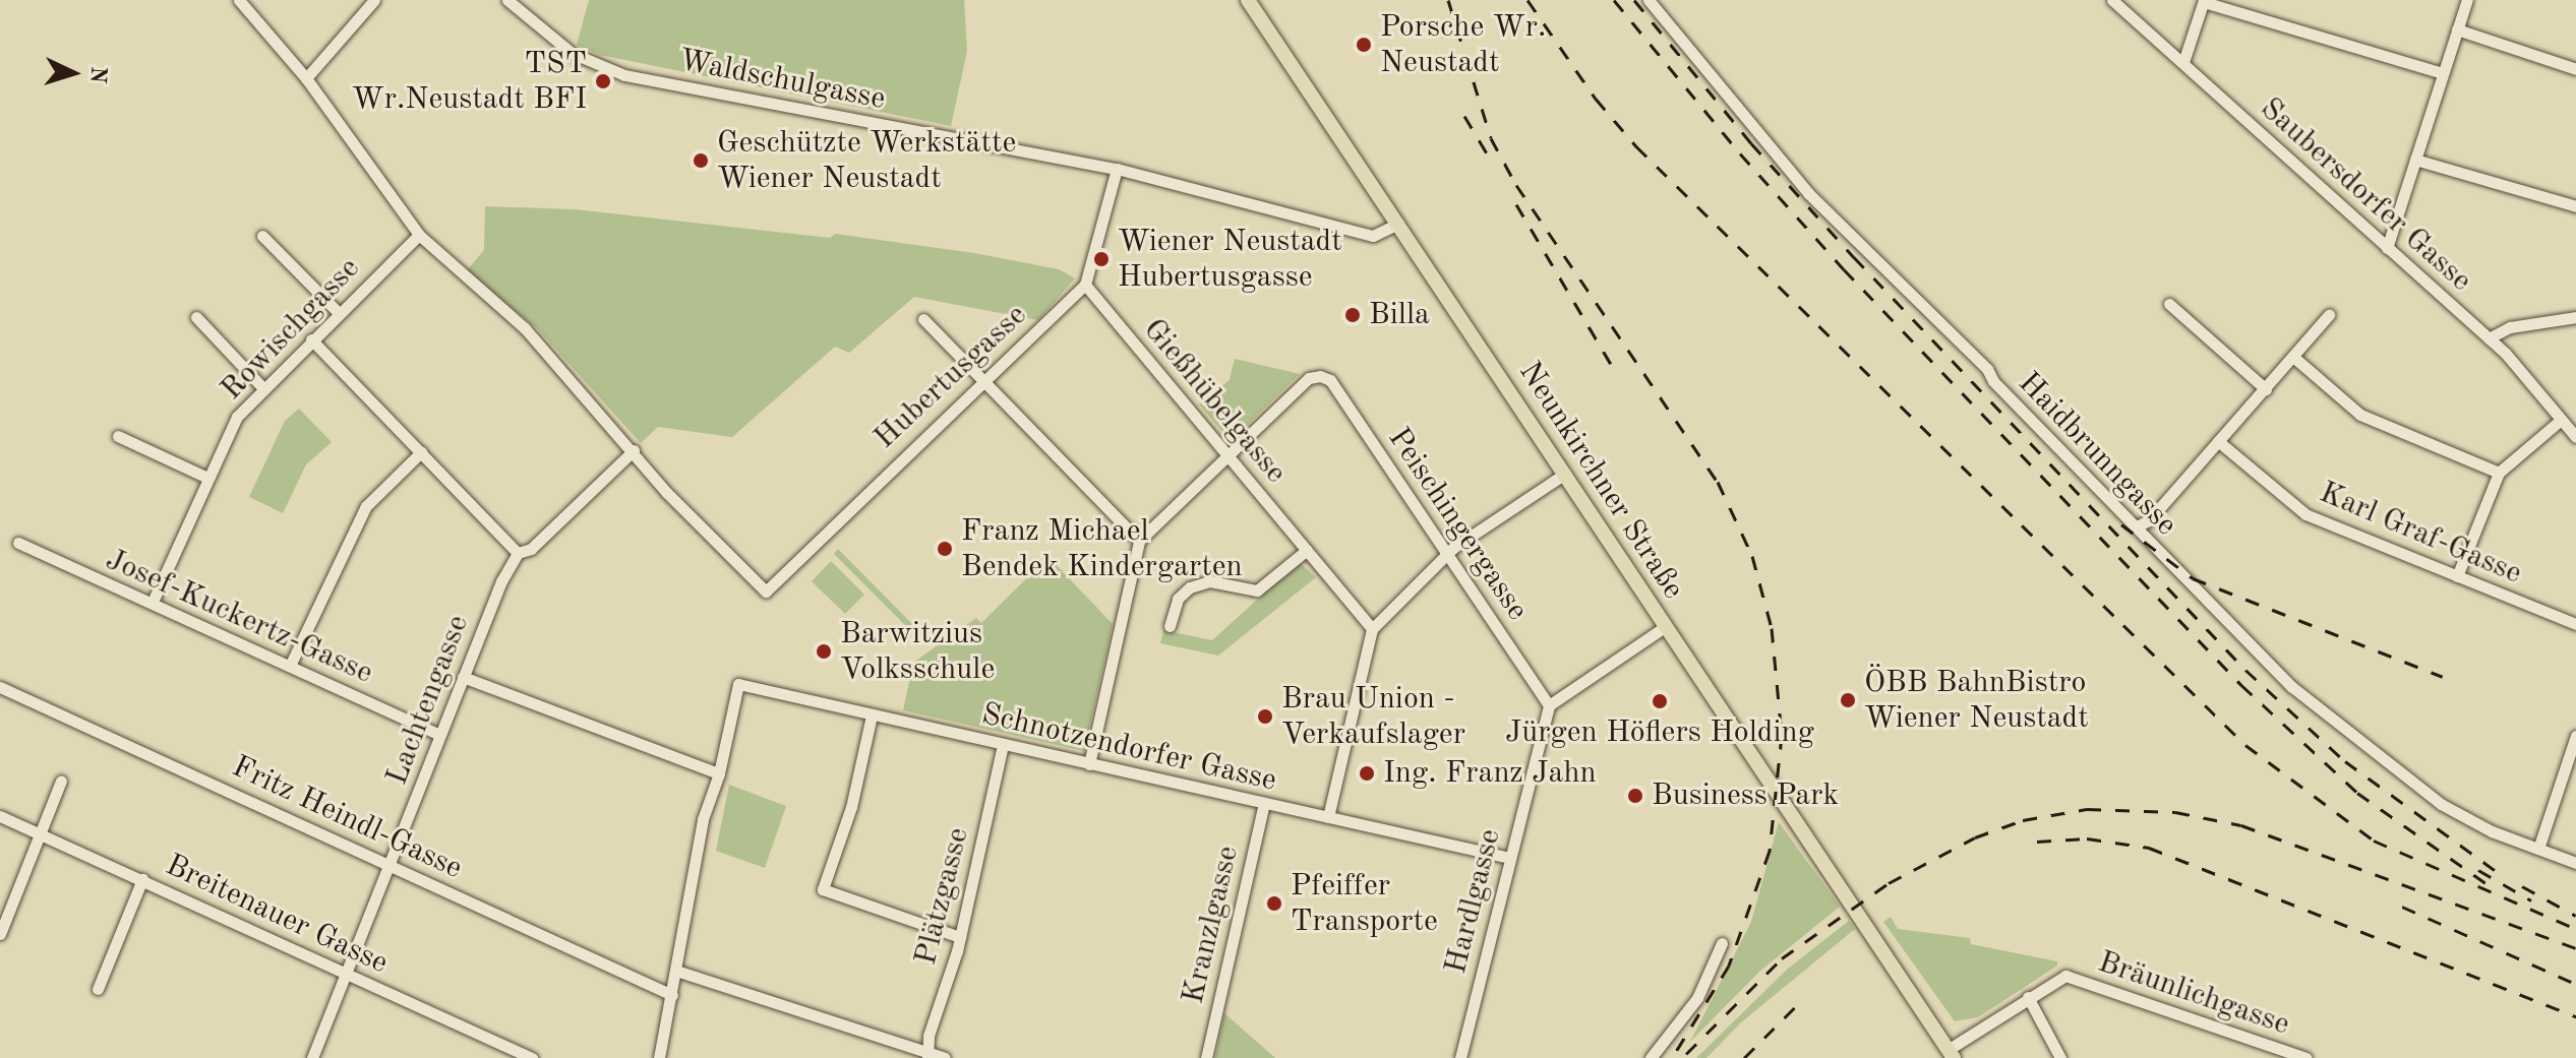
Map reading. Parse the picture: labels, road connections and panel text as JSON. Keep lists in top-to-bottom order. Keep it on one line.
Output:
{"streets":{"main road":["Neunkirchner Straße"],"street":["Waldschulgasse","Saubersdorfer Gasse","Rowischgasse","Hubertusgasse","Gießhübelgasse","Haidbrunngasse","Peischingergasse","Karl Graf-Gasse","Josef-Kuckertz-Gasse","Lachtengasse","Schnotzendorfer Gasse","Fritz Heindl-Gasse","Plätzgasse","Hardlgasse","Breitenauer Gasse","Kranzlgasse","Bräunlichgasse"]},"crossings":[["Waldschulgasse","Neunkirchner Straße"],["Rowischgasse","Josef-Kuckertz-Gasse"],["Hubertusgasse","Gießhübelgasse"],["Gießhübelgasse","Peischingergasse"],["Neunkirchner Straße","Bräunlichgasse"],["Peischingergasse","Hardlgasse"],["Josef-Kuckertz-Gasse","Lachtengasse"],["Lachtengasse","Fritz Heindl-Gasse"],["Lachtengasse","Breitenauer Gasse"],["Schnotzendorfer Gasse","Plätzgasse"],["Schnotzendorfer Gasse","Hardlgasse"],["Schnotzendorfer Gasse","Kranzlgasse"]],"places":["Porsche Wr. Neustadt","TST Wr.Neustadt BFI","Geschützte Werkstätte Wiener Neustadt","Wiener Neustadt Hubertusgasse","Billa","Franz Michael Bendek Kindergarten","Barwitzius Volksschule","ÖBB BahnBistro Wiener Neustadt","Jürgen Höflers Holding","Brau Union - Verkaufslager","Ing. Franz Jahn","Business Park","Pfeiffer Transporte"],"north":"right"}
